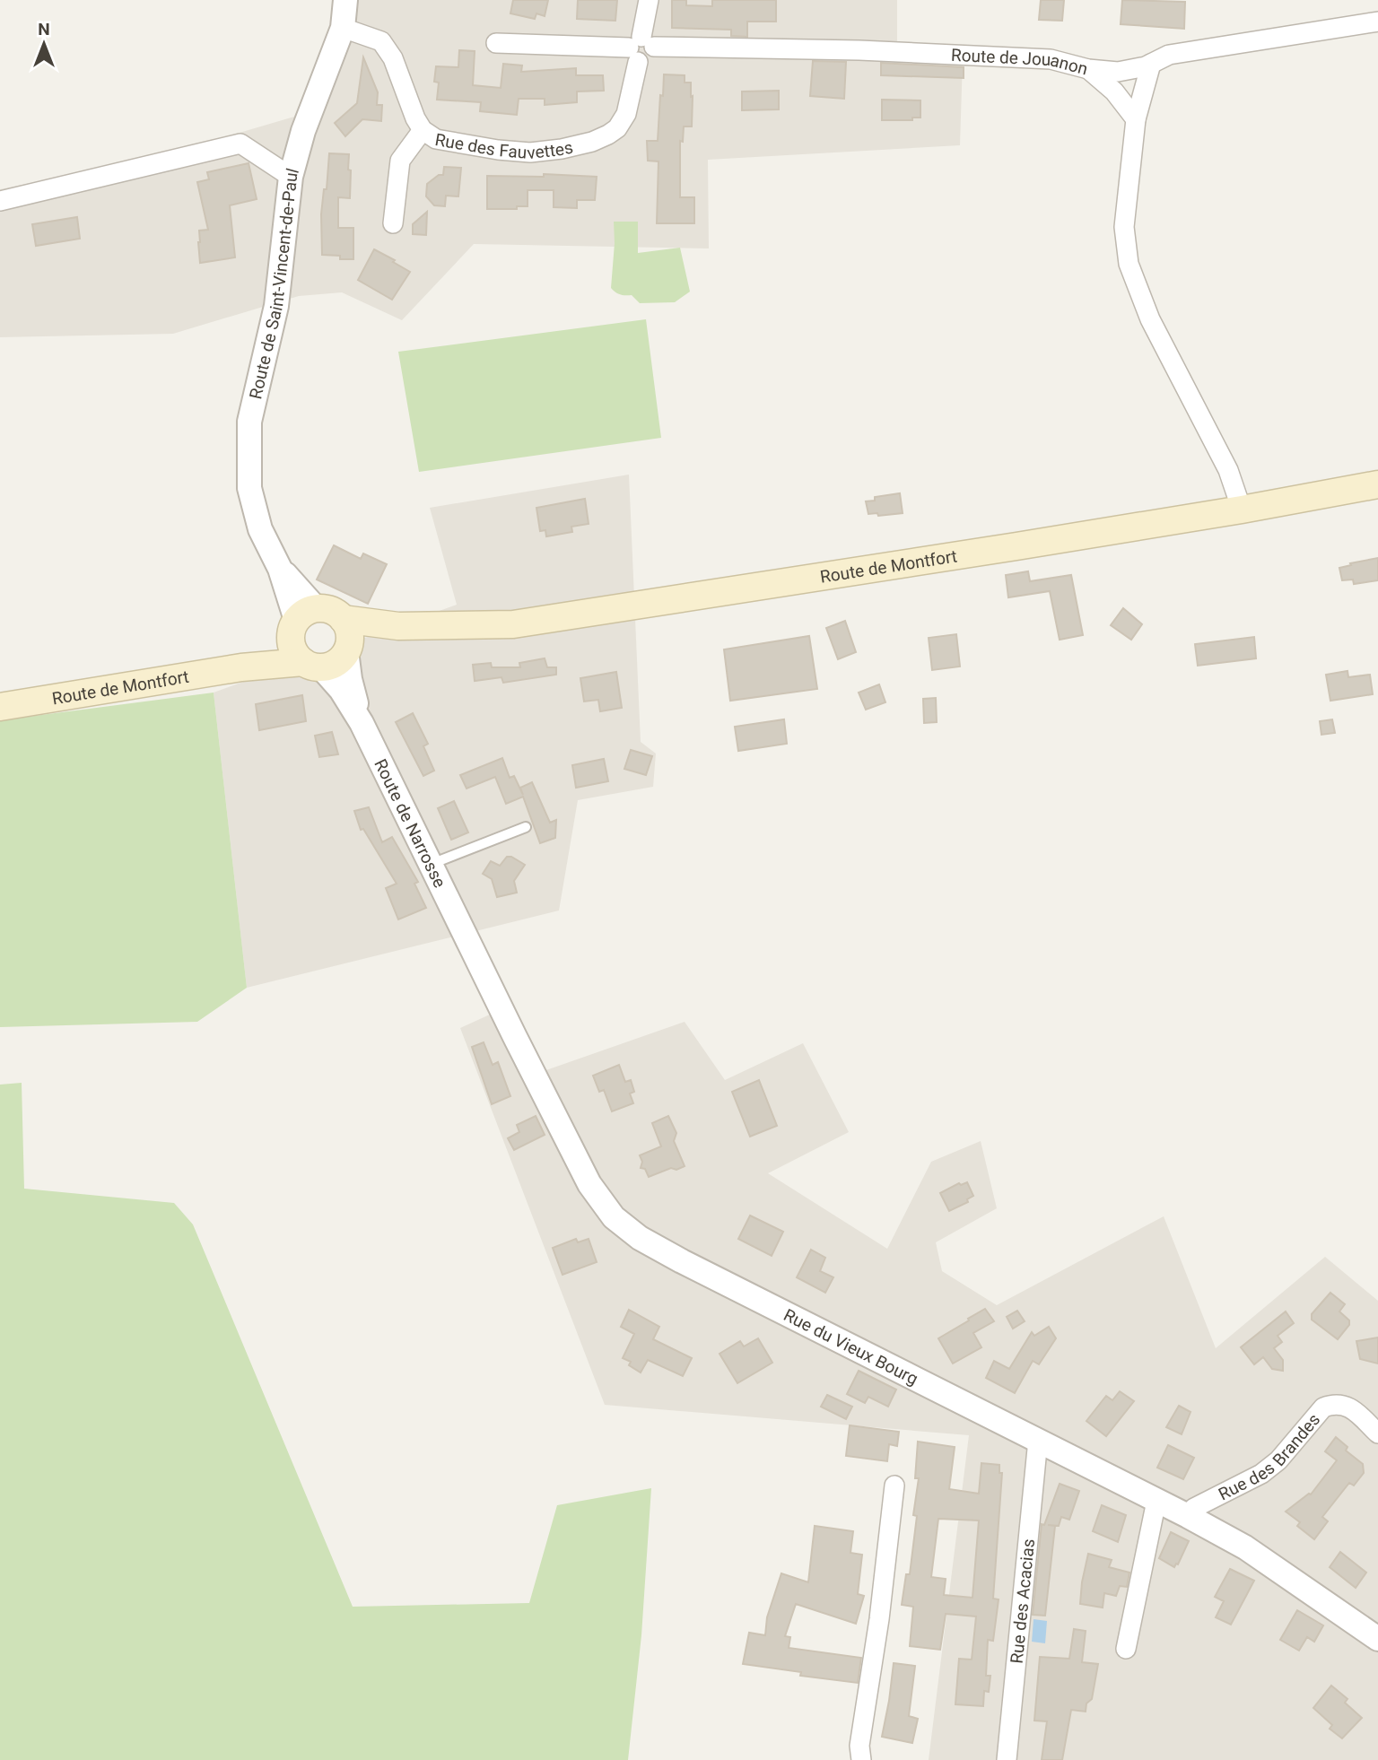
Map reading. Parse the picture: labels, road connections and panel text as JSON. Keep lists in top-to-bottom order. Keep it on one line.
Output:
{"streets":{"main road":["Route de Montfort"],"street":["Route de Jouanon","Rue des Fauvettes","Route de Saint-Vincent-de-Paul","Route de Narrosse","Rue du Vieux Bourg","Rue des Brandes","Rue des Acacias"]},"crossings":[["Route de Jouanon","Rue des Fauvettes"],["Rue des Fauvettes","Route de Saint-Vincent-de-Paul"],["Route de Saint-Vincent-de-Paul","Route de Montfort"],["Route de Saint-Vincent-de-Paul","Route de Narrosse"],["Route de Montfort","Route de Narrosse"],["Route de Narrosse","Rue du Vieux Bourg"],["Rue du Vieux Bourg","Rue des Brandes"],["Rue du Vieux Bourg","Rue des Acacias"]],"north":"top"}
